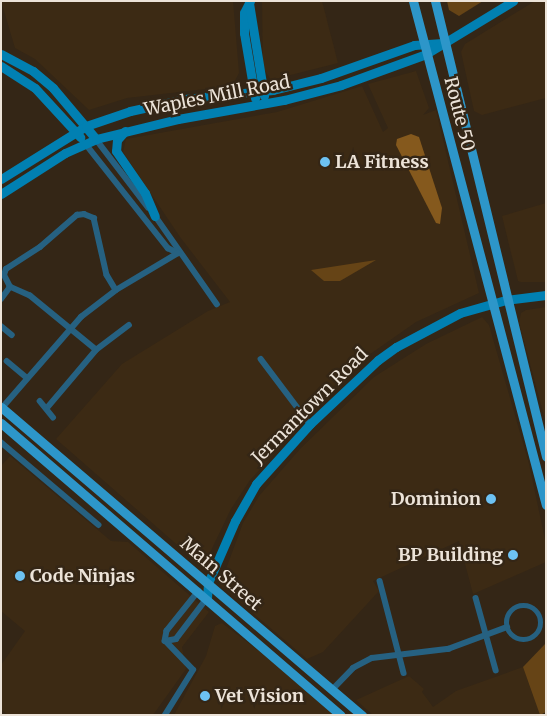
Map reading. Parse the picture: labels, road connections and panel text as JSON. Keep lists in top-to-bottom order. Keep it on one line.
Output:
{"streets":{"main road":["Waples Mill Road","Route 50","Jermantown Road","Main Street"]},"crossings":[["Waples Mill Road","Route 50"],["Route 50","Jermantown Road"],["Jermantown Road","Main Street"]],"places":["LA Fitness","Dominion","BP Building","Code Ninjas","Vet Vision"]}
